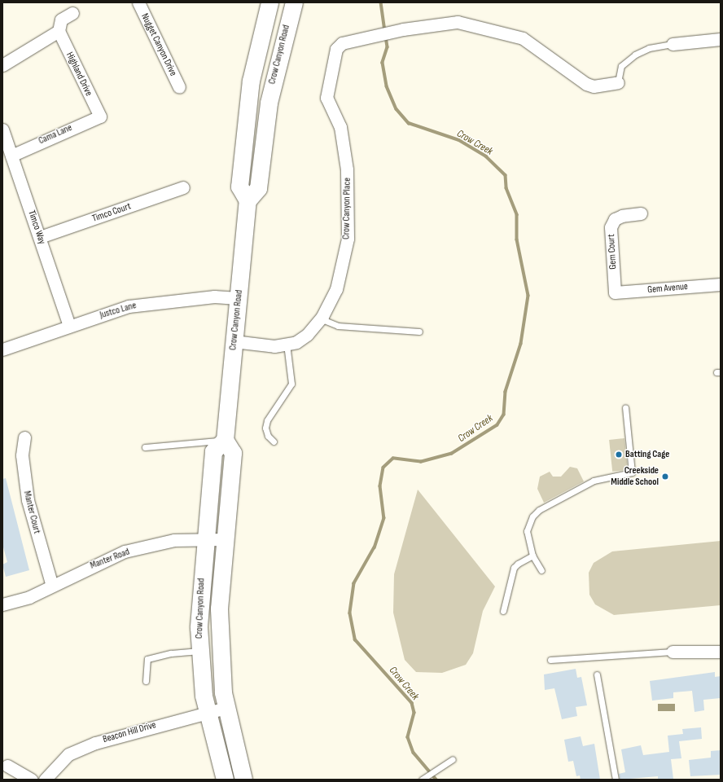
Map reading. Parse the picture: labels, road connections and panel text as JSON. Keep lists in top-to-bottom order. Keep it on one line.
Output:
{"streets":{"main road":["Crow Canyon Road"],"street":["Nugget Canyon Drive","Highland Drive","Cama Lane","Crow Canyon Place","Timco Court","Timco Way","Gem Court","Gem Avenue","Justco Lane","Manter Court","Manter Road","Beacon Hill Drive"]},"crossings":[["Crow Canyon Road","Crow Canyon Place"],["Crow Canyon Road","Justco Lane"],["Crow Canyon Road","Manter Road"],["Crow Canyon Road","Beacon Hill Drive"],["Highland Drive","Cama Lane"],["Cama Lane","Timco Way"],["Timco Court","Timco Way"],["Timco Way","Justco Lane"],["Gem Court","Gem Avenue"],["Manter Court","Manter Road"]],"water":["Crow Creek"],"places":["Batting Cage","Creekside Middle School"]}
